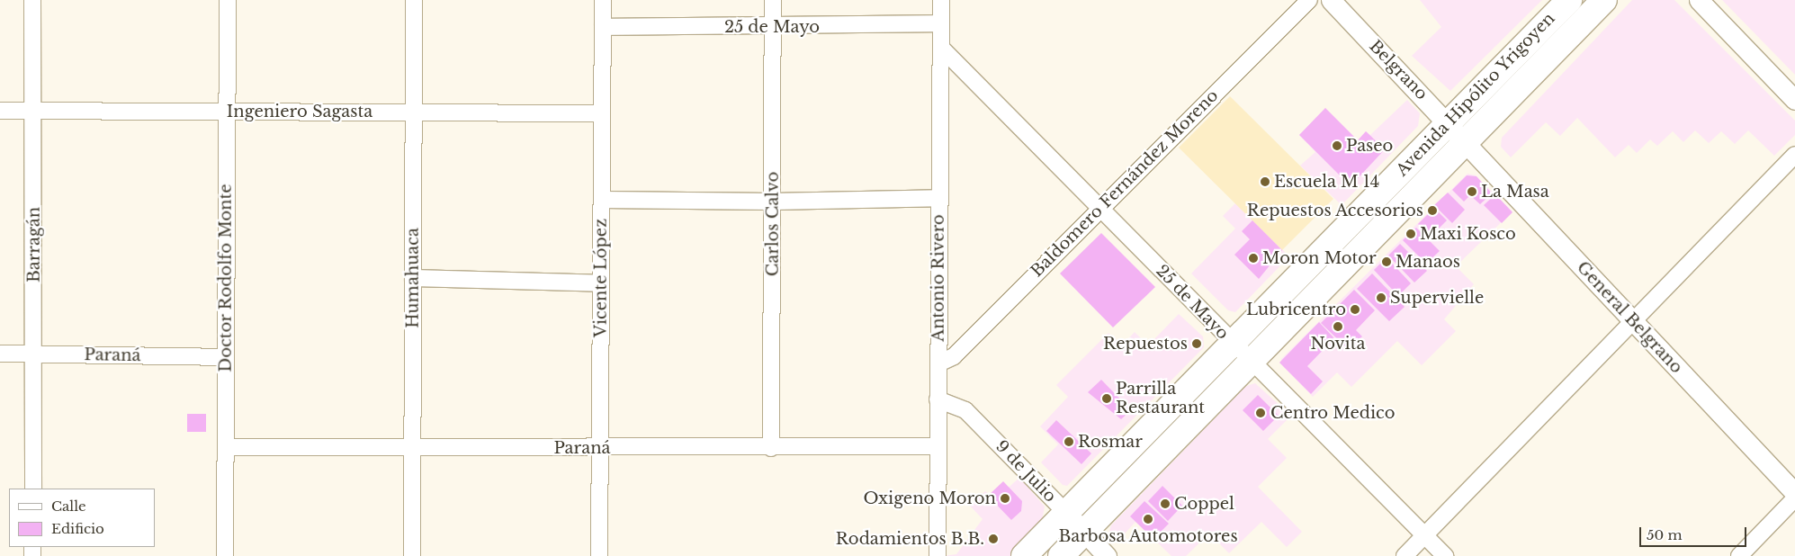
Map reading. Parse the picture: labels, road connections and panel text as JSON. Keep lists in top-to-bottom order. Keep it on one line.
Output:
{"streets":{"main road":["Avenida Hipólito Yrigoyen"],"street":["25 de Mayo","Belgrano","Ingeniero Sagasta","Baldomero Fernández Moreno","Carlos Calvo","Barragán","Doctor Rodolfo Monte","Humahuaca","Vicente López","Antonio Rivero","General Belgrano","Paraná","9 de Julio"]},"crossings":[["25 de Mayo","Avenida Hipólito Yrigoyen"],["25 de Mayo","Baldomero Fernández Moreno"],["25 de Mayo","Carlos Calvo"],["25 de Mayo","Vicente López"],["25 de Mayo","Antonio Rivero"],["Belgrano","Avenida Hipólito Yrigoyen"],["Belgrano","General Belgrano"],["Avenida Hipólito Yrigoyen","General Belgrano"],["Avenida Hipólito Yrigoyen","9 de Julio"],["Ingeniero Sagasta","Barragán"],["Ingeniero Sagasta","Doctor Rodolfo Monte"],["Ingeniero Sagasta","Humahuaca"],["Ingeniero Sagasta","Vicente López"],["Baldomero Fernández Moreno","Antonio Rivero"],["Carlos Calvo","Paraná"],["Barragán","Paraná"],["Doctor Rodolfo Monte","Paraná"],["Humahuaca","Paraná"],["Vicente López","Paraná"],["Antonio Rivero","Paraná"],["Antonio Rivero","9 de Julio"]],"places":["Paseo","Escuela M 14","La Masa","Repuestos Accesorios","Maxi Kosco","Moron Motor","Manaos","Supervielle","Lubricentro","Novita","Repuestos","Parrilla Restaurant","Centro Medico","Rosmar","Oxigeno Moron","Coppel","Barbosa Automotores","Rodamientos B.B."],"legend":["Calle","Edificio"],"scale_bar":"50 m"}
